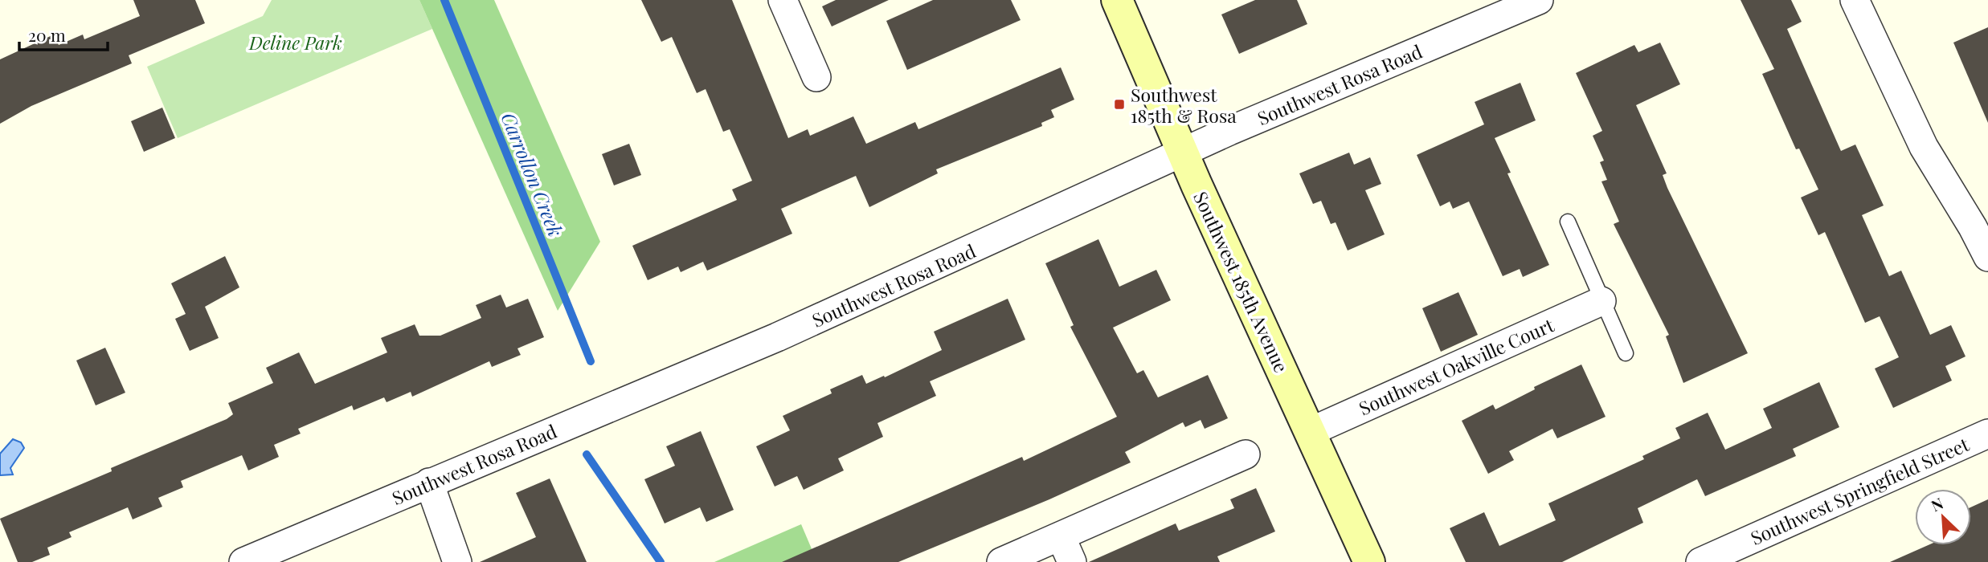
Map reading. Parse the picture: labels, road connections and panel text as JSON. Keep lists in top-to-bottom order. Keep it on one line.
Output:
{"streets":{"main road":["Southwest 185th Avenue"],"street":["Southwest Rosa Road","Southwest Oakville Court","Southwest Springfield Street"]},"crossings":[["Southwest Rosa Road","Southwest 185th Avenue"],["Southwest 185th Avenue","Southwest Oakville Court"]],"water":["Carrollon Creek"],"parks":["Deline Park"],"places":{"transit":["Southwest 185th & Rosa"]},"scale_bar":"20 m","north":"top left"}
